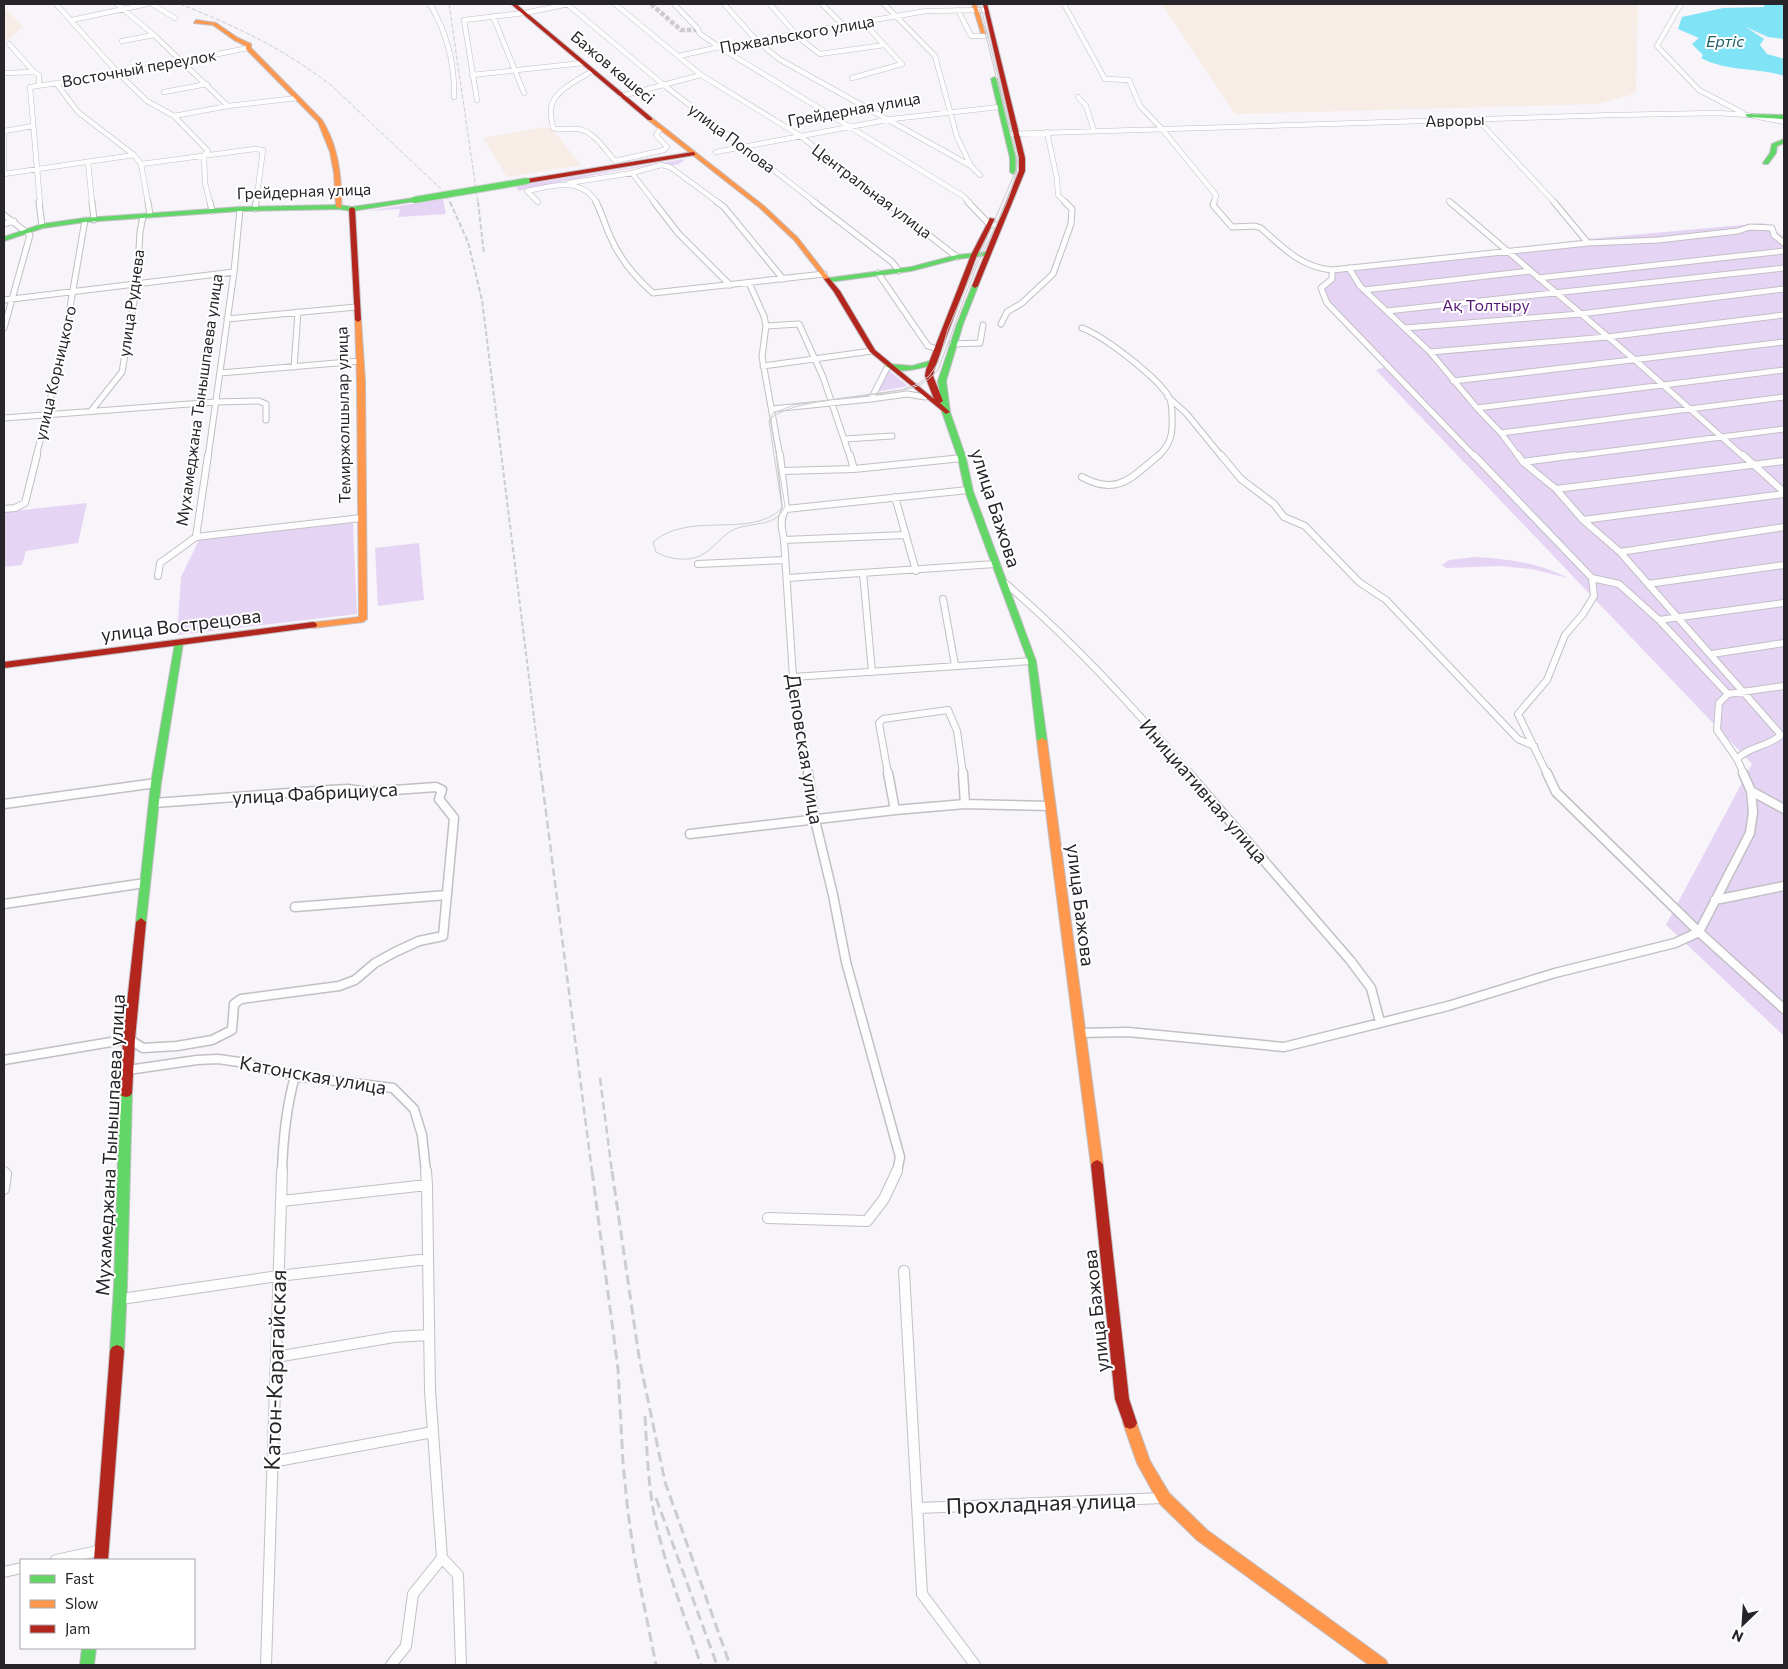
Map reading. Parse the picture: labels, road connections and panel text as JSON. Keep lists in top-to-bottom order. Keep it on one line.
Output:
{"streets":{"main road":["Бажов көшесі","Грейдерная улица","Мухамеджана Тынышпаева улица","Темиржолшылар улица","улица Бажова","улица Вострецова"],"street":["Пржвальского улица","Восточный переулок","Авроры","улица Попова","Центральная улица","улица Руднева","улица Корницкого","Деповская улица","Инициативная улица","улица Фабрициуса","Катонская улица","Катон-Карагайская","Прохладная улица"]},"crossings":[["Пржвальского улица","Центральная улица"],["Бажов көшесі","Грейдерная улица"],["Восточный переулок","улица Руднева"],["Грейдерная улица","улица Попова"],["Грейдерная улица","Центральная улица"],["Грейдерная улица","улица Руднева"],["Грейдерная улица","улица Корницкого"],["Грейдерная улица","Мухамеджана Тынышпаева улица"],["Грейдерная улица","Темиржолшылар улица"],["Мухамеджана Тынышпаева улица","улица Вострецова"],["Мухамеджана Тынышпаева улица","улица Фабрициуса"],["Мухамеджана Тынышпаева улица","Катонская улица"],["Темиржолшылар улица","улица Вострецова"],["улица Бажова","Инициативная улица"],["улица Бажова","Прохладная улица"],["Катонская улица","Катон-Карагайская"]],"water":["Ертіс"],"parks":["Ақ Толтыру"],"legend":["Fast","Slow","Jam"],"north":"bottom left"}
